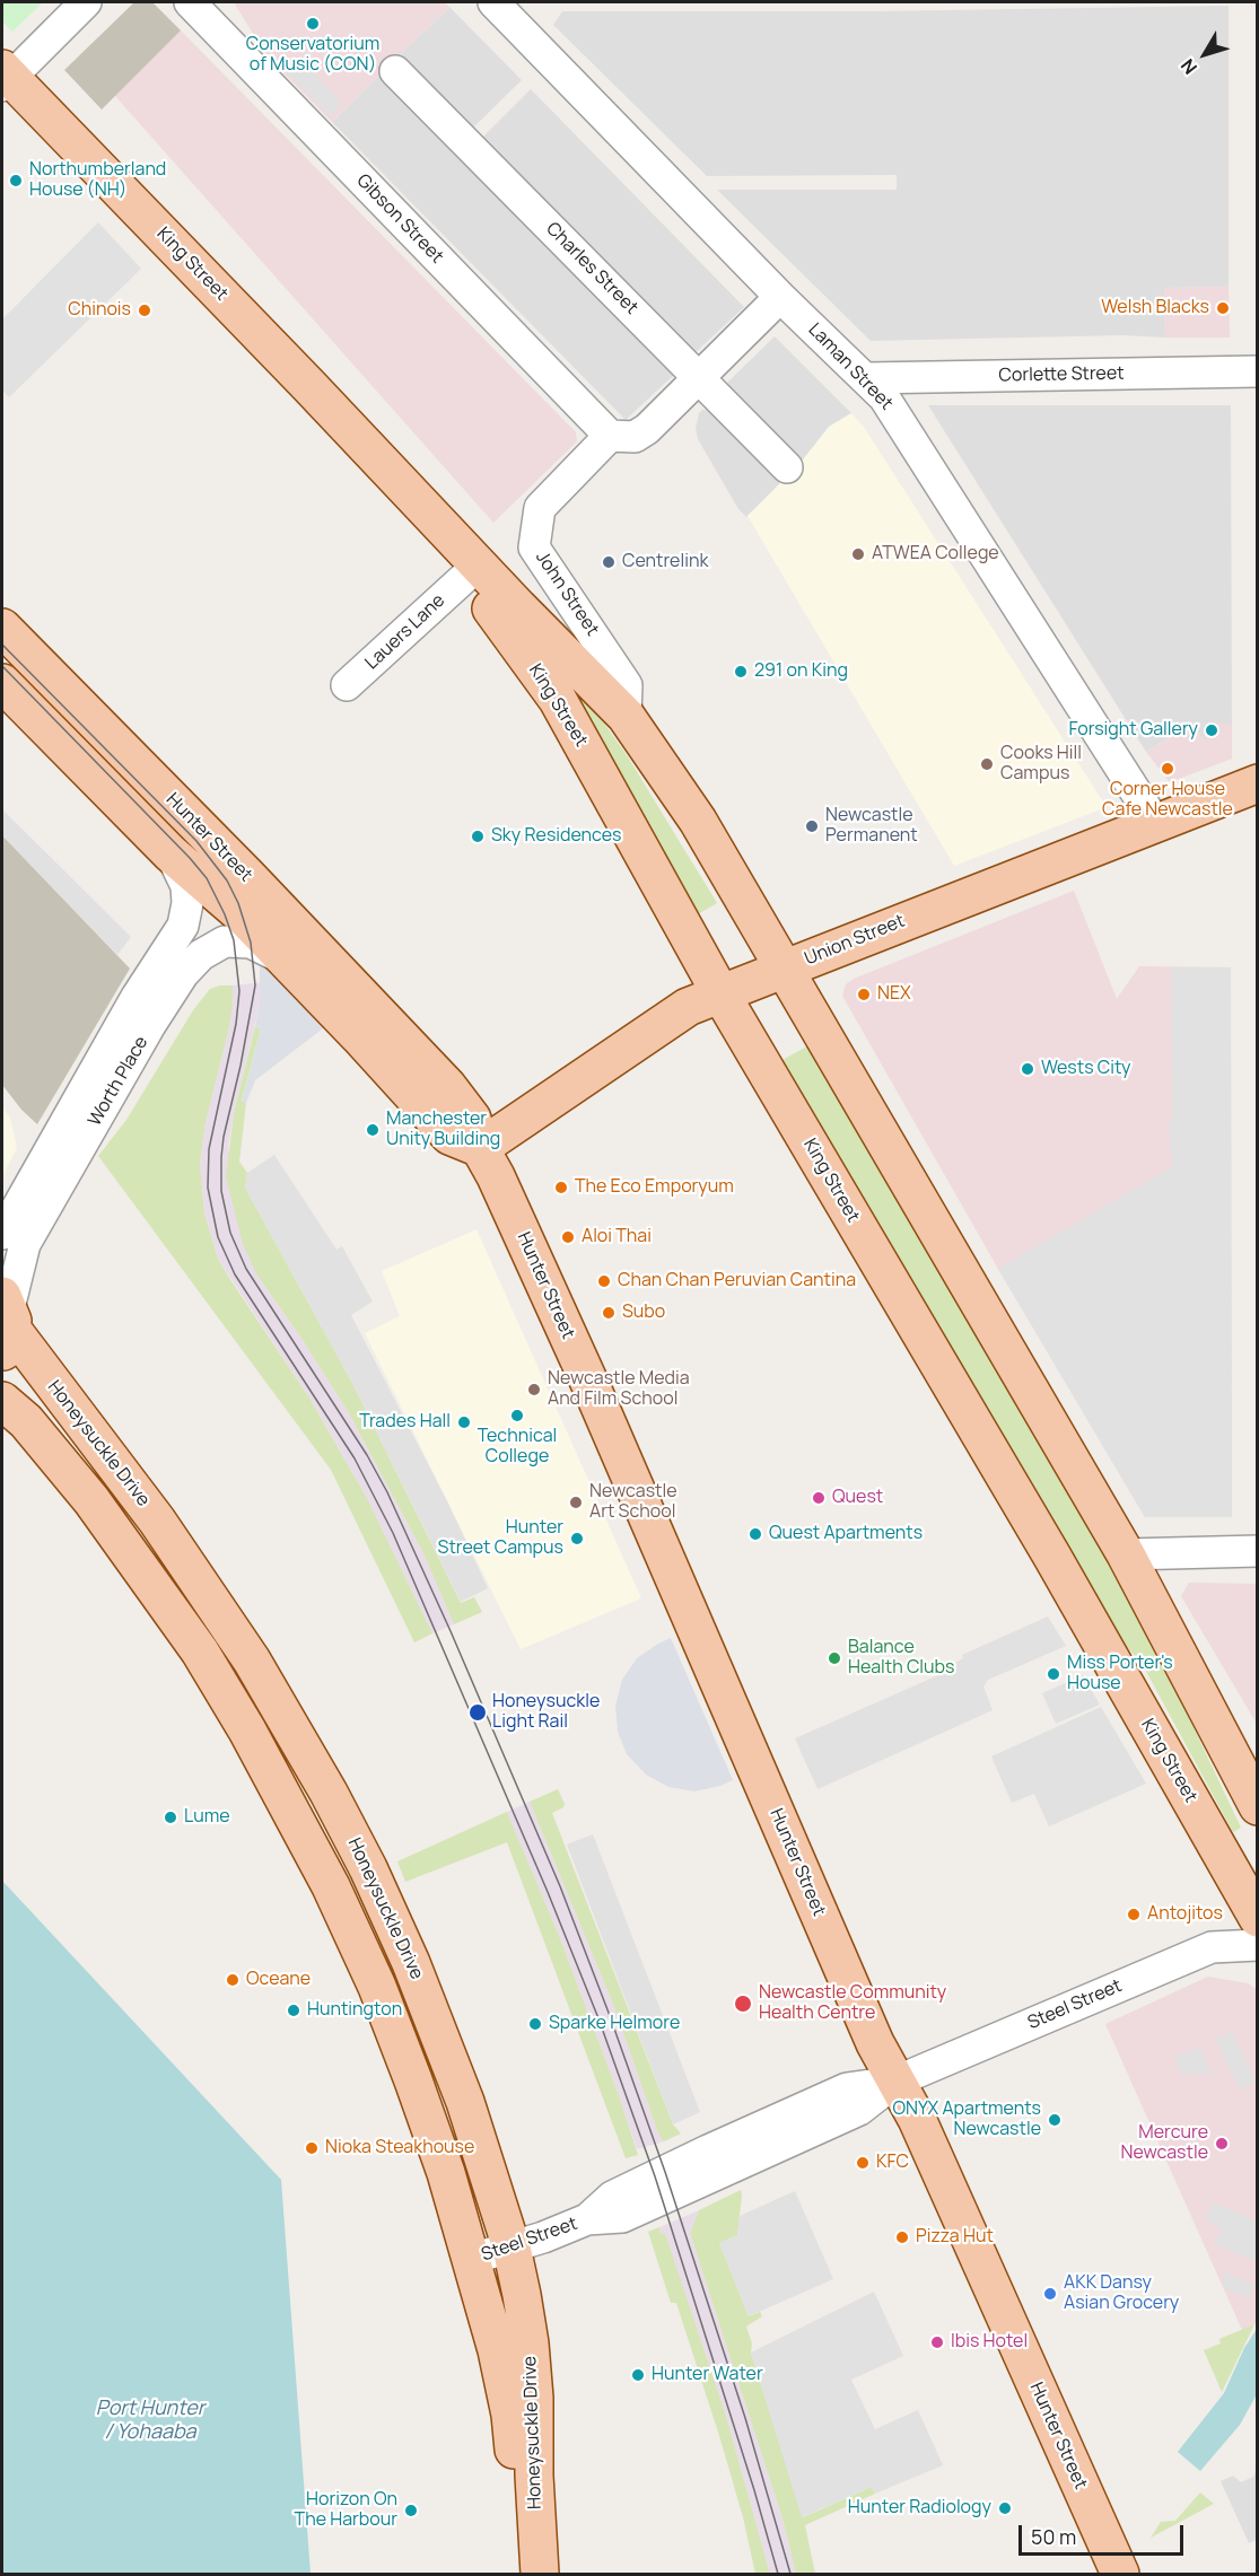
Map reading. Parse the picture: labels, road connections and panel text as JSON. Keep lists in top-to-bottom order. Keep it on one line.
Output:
{"streets":{"main road":["King Street","Hunter Street","Union Street","Honeysuckle Drive"],"street":["Gibson Street","Charles Street","Laman Street","Corlette Street","John Street","Lauers Lane","Worth Place","Steel Street"]},"crossings":[["Gibson Street","John Street"],["King Street","John Street"],["King Street","Lauers Lane"],["King Street","Union Street"],["Laman Street","Corlette Street"],["Laman Street","Union Street"],["Hunter Street","Union Street"],["Hunter Street","Worth Place"],["Hunter Street","Steel Street"],["Worth Place","Honeysuckle Drive"],["Honeysuckle Drive","Steel Street"]],"water":["Port Hunter / Yohaaba"],"places":["Conservatorium of Music (CON)","Northumberland House (NH)","Welsh Blacks","Chinois","ATWEA College","Centrelink","291 on King","Forsight Gallery","Cooks Hill Campus","Corner House Cafe Newcastle","Newcastle Permanent","Sky Residences","NEX","Wests City","Manchester Unity Building","The Eco Emporyum","Aloi Thai","Chan Chan Peruvian Cantina","Subo","Newcastle Media And Film School","Technical College","Trades Hall","Quest","Newcastle Art School","Quest Apartments","Hunter Street Campus","Balance Health Clubs","Miss Porter's House","Honeysuckle Light Rail","Lume","Antojitos","Oceane","Newcastle Community Health Centre","Huntington","Sparke Helmore","ONYX Apartments Newcastle","Mercure Newcastle","Nioka Steakhouse","KFC","Pizza Hut","AKK Dansy Asian Grocery","Ibis Hotel","Hunter Water","Hunter Radiology","Horizon On The Harbour"],"scale_bar":"50 m","north":"bottom left"}
